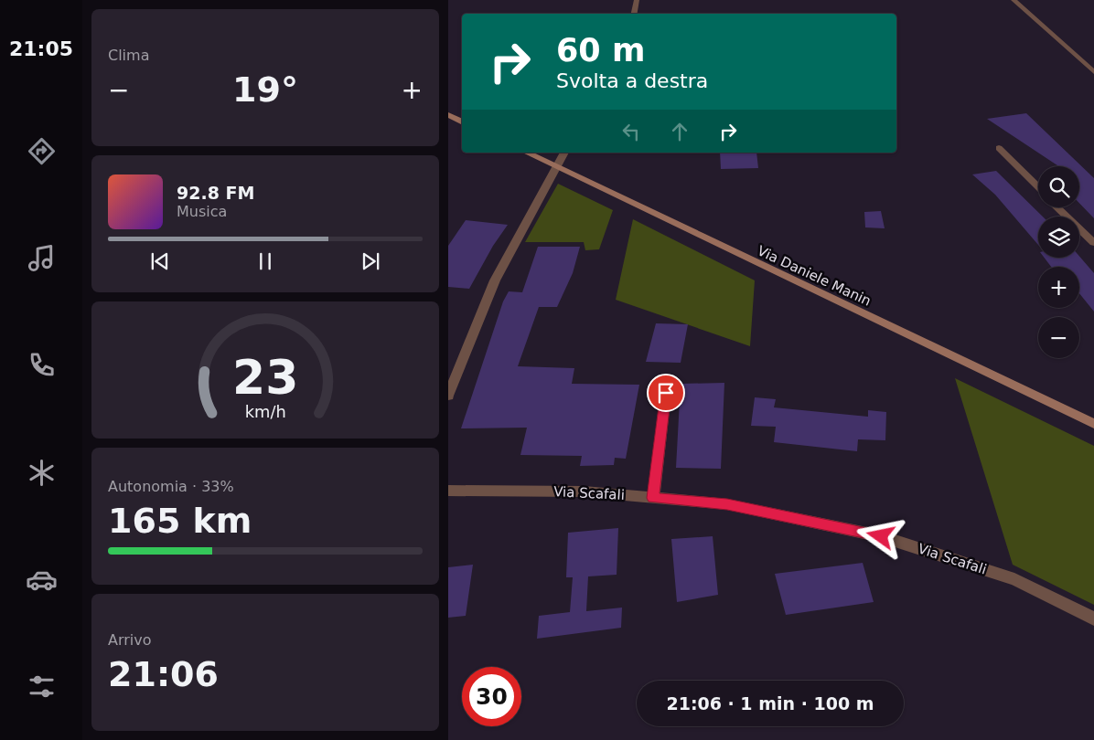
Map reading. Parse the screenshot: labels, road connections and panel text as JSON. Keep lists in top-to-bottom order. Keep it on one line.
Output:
{"streets":{"main road":["Via Daniele Manin"],"street":["Via Scafali"]},"page":{"tabs":"21:05","tile":["Clima",["Autonomia · 33%","165 km"],["Arrivo","21:06"]],"turn":["60 m","Svolta a destra"],"heat":["−","19°","+"],"map_buttons":["+","−"],"song":["92.8 FM","Musica"],"limit":"30","trip":"21:06 · 1 min · 100 m","gauge":["23","km/h"]}}
